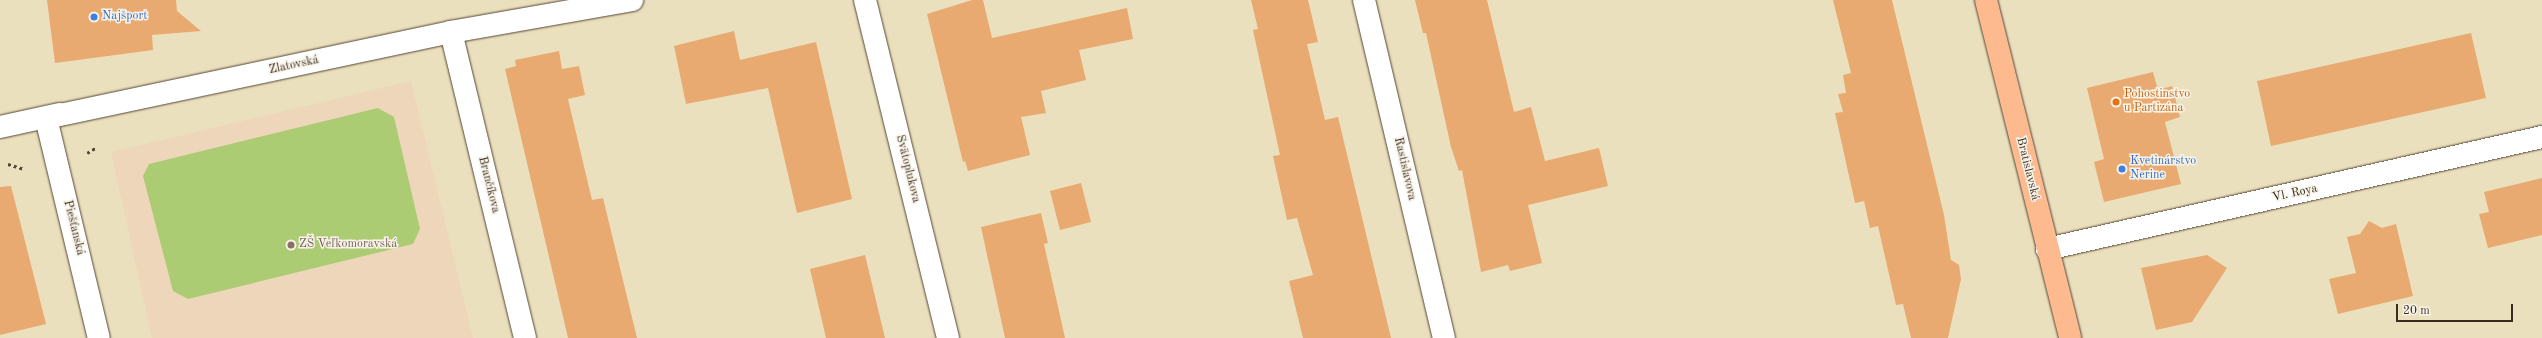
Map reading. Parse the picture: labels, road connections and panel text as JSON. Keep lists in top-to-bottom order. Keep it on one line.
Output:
{"streets":{"main road":["Bratislavská"],"street":["Zlatovská","Svätoplukova","Rastislavova","Brančíkova","Vl. Roya","Piešťanská"]},"crossings":[["Zlatovská","Brančíkova"],["Zlatovská","Piešťanská"],["Bratislavská","Vl. Roya"]],"places":["Najšport","Pohostinstvo u Partizána","Kvetinárstvo Nerine","ZŠ Veľkomoravská"],"scale_bar":"20 m"}
